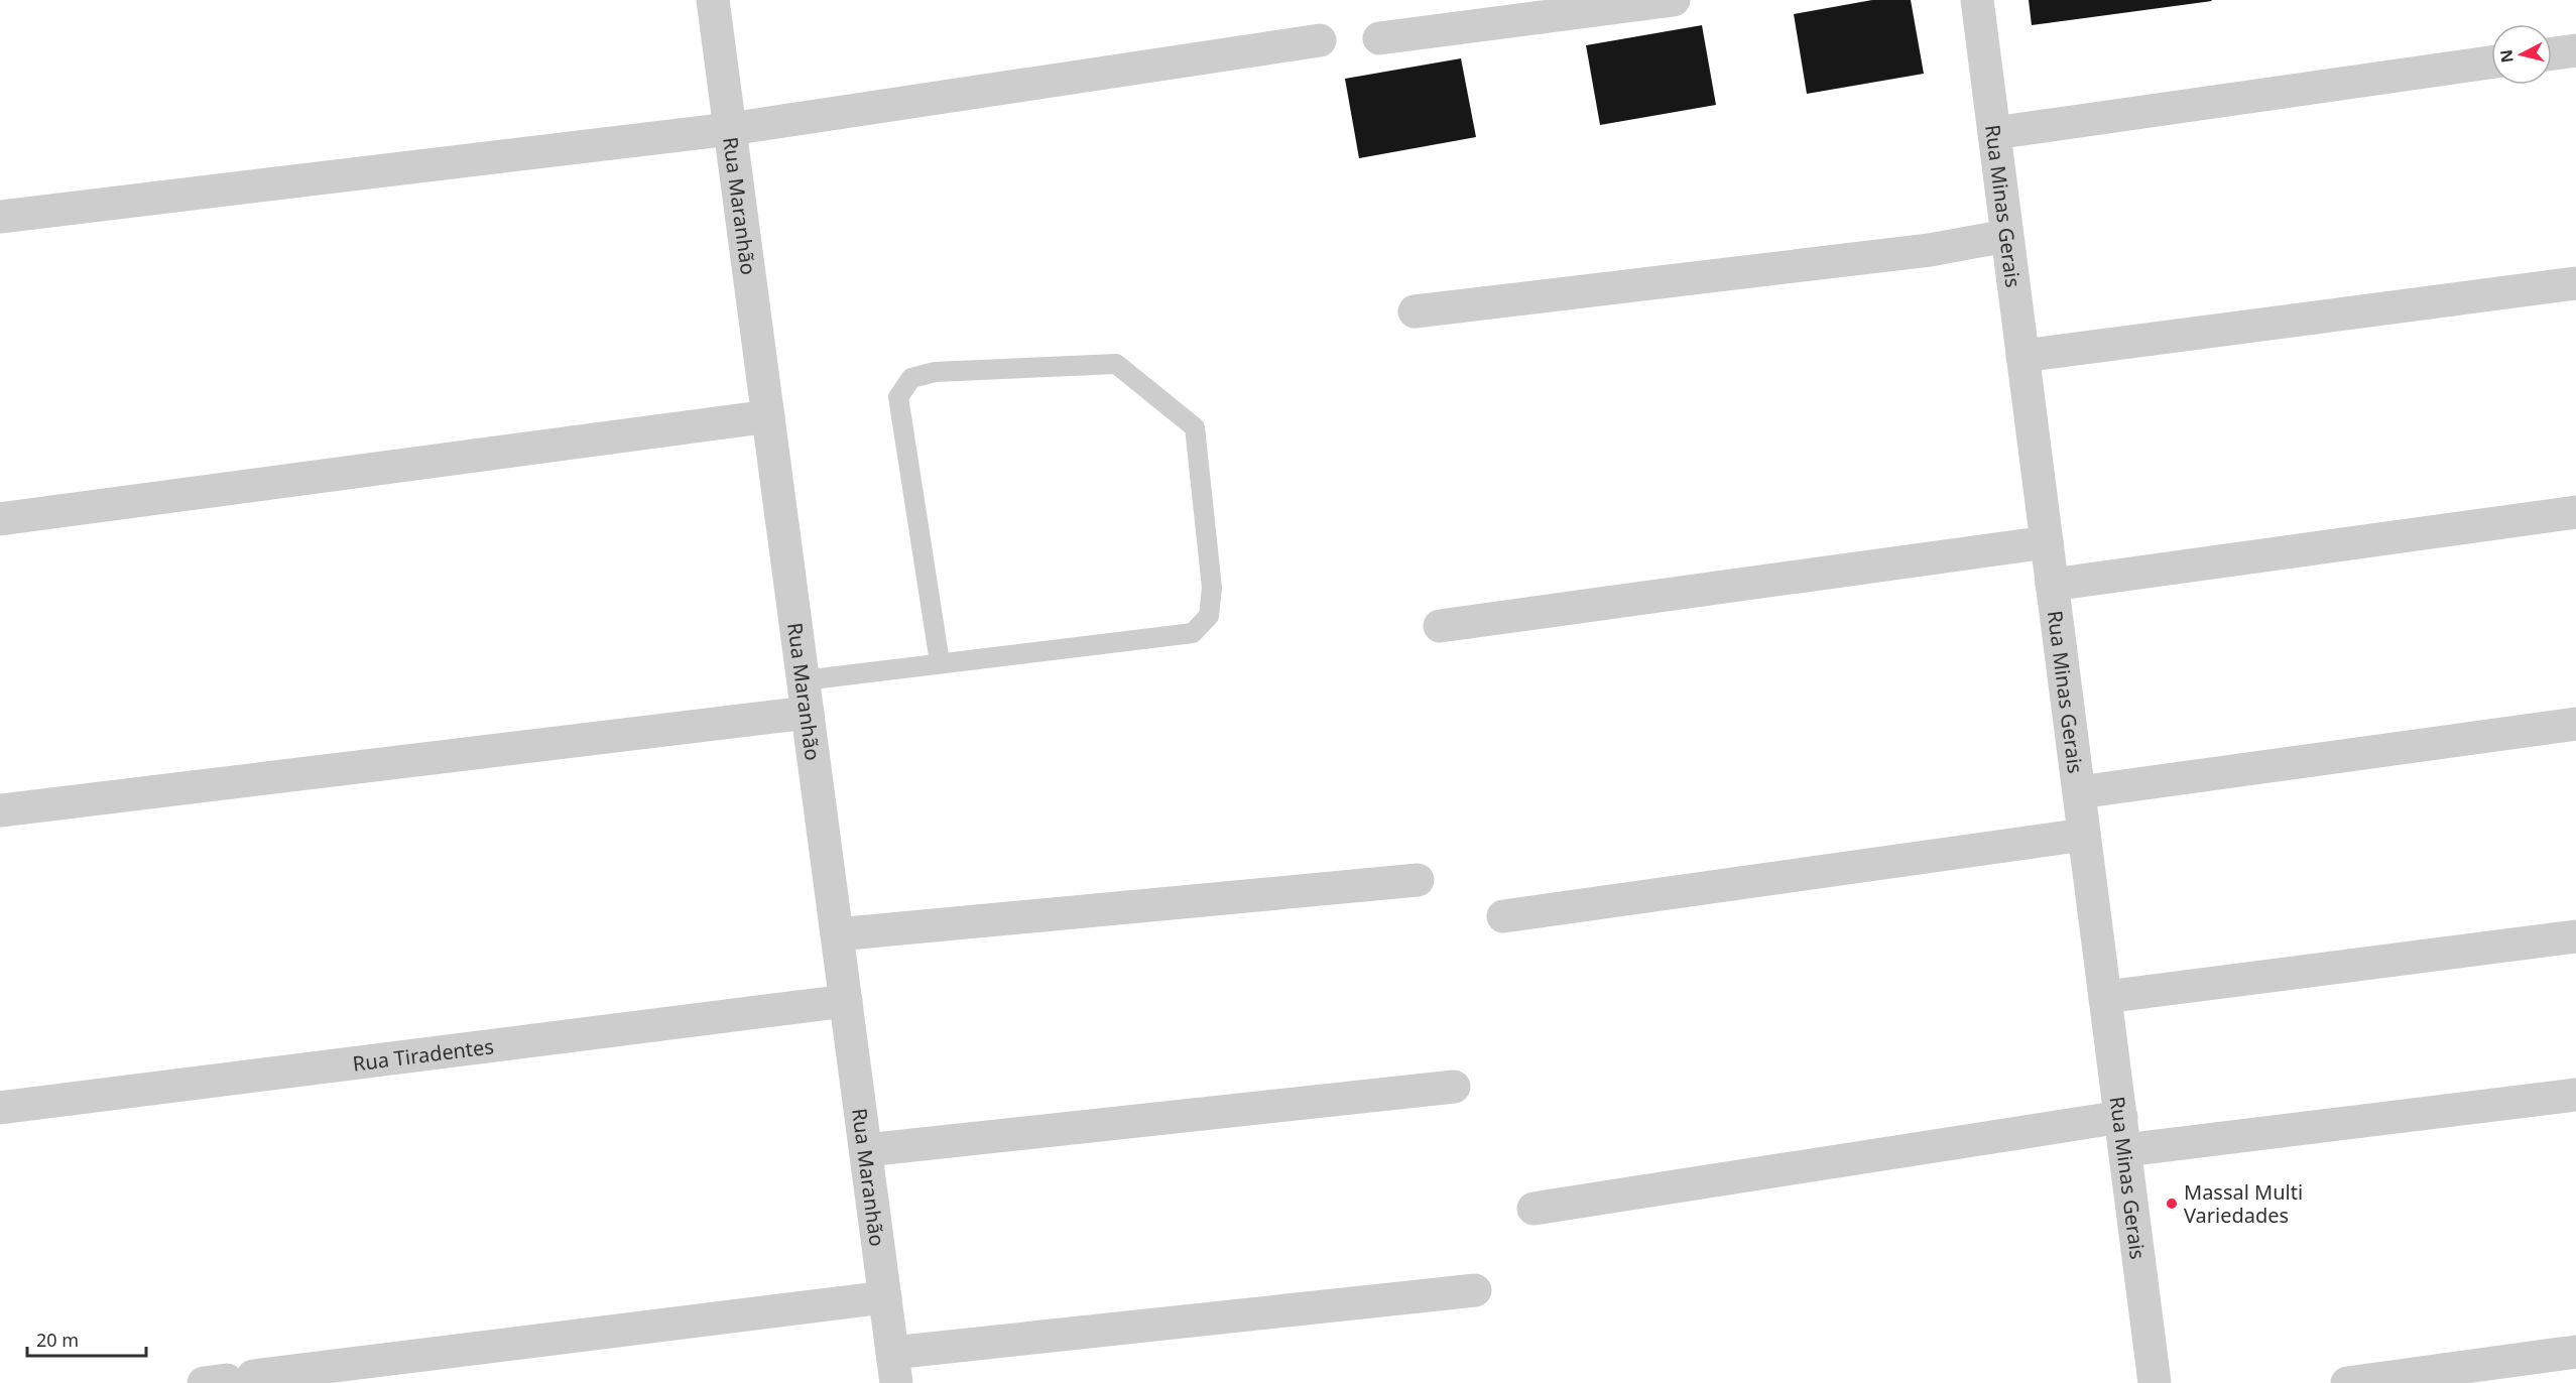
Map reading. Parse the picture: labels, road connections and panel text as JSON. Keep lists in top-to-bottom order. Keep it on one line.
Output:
{"streets":{"street":["Rua Maranhão","Rua Minas Gerais","Rua Tiradentes"]},"crossings":[["Rua Maranhão","Rua Tiradentes"]],"places":["Massal Multi Variedades"],"scale_bar":"20 m","north":"left"}
